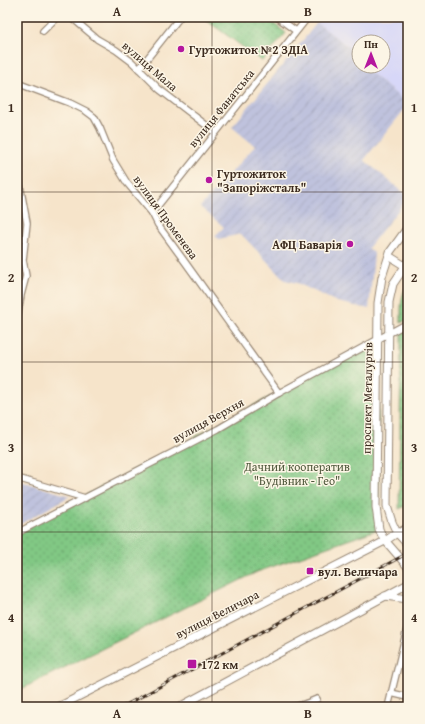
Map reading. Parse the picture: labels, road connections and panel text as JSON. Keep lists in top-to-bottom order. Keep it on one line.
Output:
{"streets":{"main road":["проспект Металургів","вулиця Величара"],"street":["вулиця Мала","вулиця Фанатська","вулиця Променева","вулиця Верхня"]},"crossings":[["вулиця Мала","вулиця Фанатська"],["вулиця Фанатська","вулиця Променева"],["вулиця Променева","вулиця Верхня"],["проспект Металургів","вулиця Верхня"],["проспект Металургів","вулиця Величара"]],"parks":["Дачний кооператив \"Будівник - Гео\""],"places":{"other":["Гуртожиток №2 ЗДІА","Гуртожиток \"Запоріжсталь\"","АФЦ Баварiя"],"transit":["вул. Величара","172 км"]},"north":"top","grid":{"columns":["A","B"],"rows":["1","2","3","4"]}}
